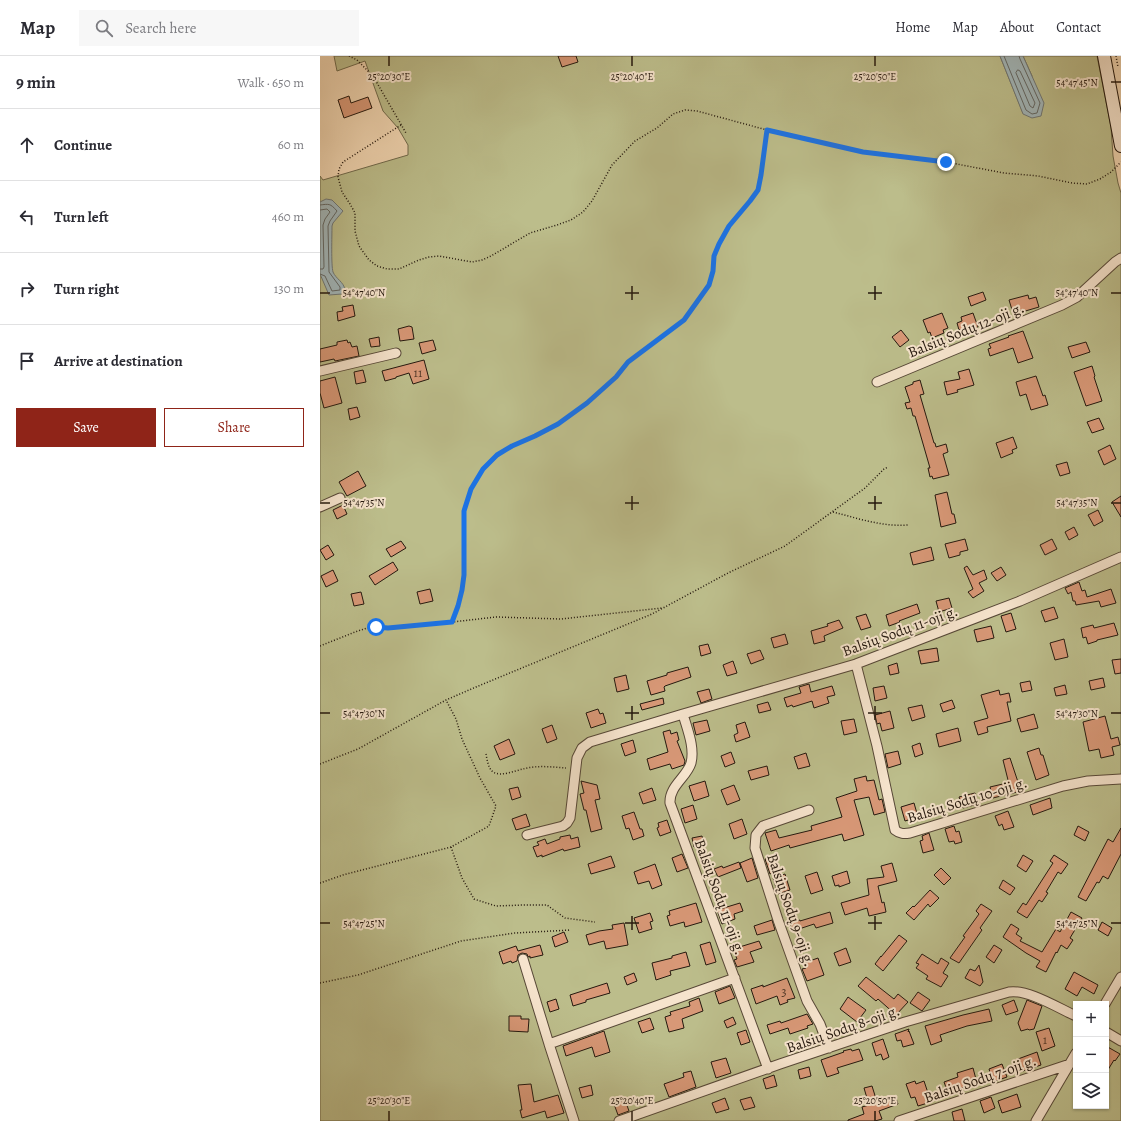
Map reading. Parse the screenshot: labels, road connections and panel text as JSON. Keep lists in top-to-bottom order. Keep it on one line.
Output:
{"streets":{"street":["Balsių Sodų 12-oji g.","Balsių Sodų 11-oji g.","Balsių Sodų 10-oji g.","Balsių Sodų 9-oji g.","Balsių Sodų 8-oji g.","Balsių Sodų 7-oji g."]},"crossings":[["Balsių Sodų 11-oji g.","Balsių Sodų 10-oji g."],["Balsių Sodų 11-oji g.","Balsių Sodų 8-oji g."],["Balsių Sodų 9-oji g.","Balsių Sodų 8-oji g."]],"house_numbers":["11","3","1"],"page":{"header":"Map","search":"Search here","nav":["Home","Map","About","Contact"],"heading":["9 min","Walk · 650 m"],"list":[["Continue","60 m"],["Turn left","460 m"],["Turn right","130 m"],"Arrive at destination"],"buttons":["Save","Share"],"map_buttons":["+","−"]},"coordinates":["25°20'30\"E","25°20'40\"E","25°20'50\"E","54°47'45\"N","54°47'40\"N","54°47'35\"N","54°47'30\"N","54°47'25\"N"]}
